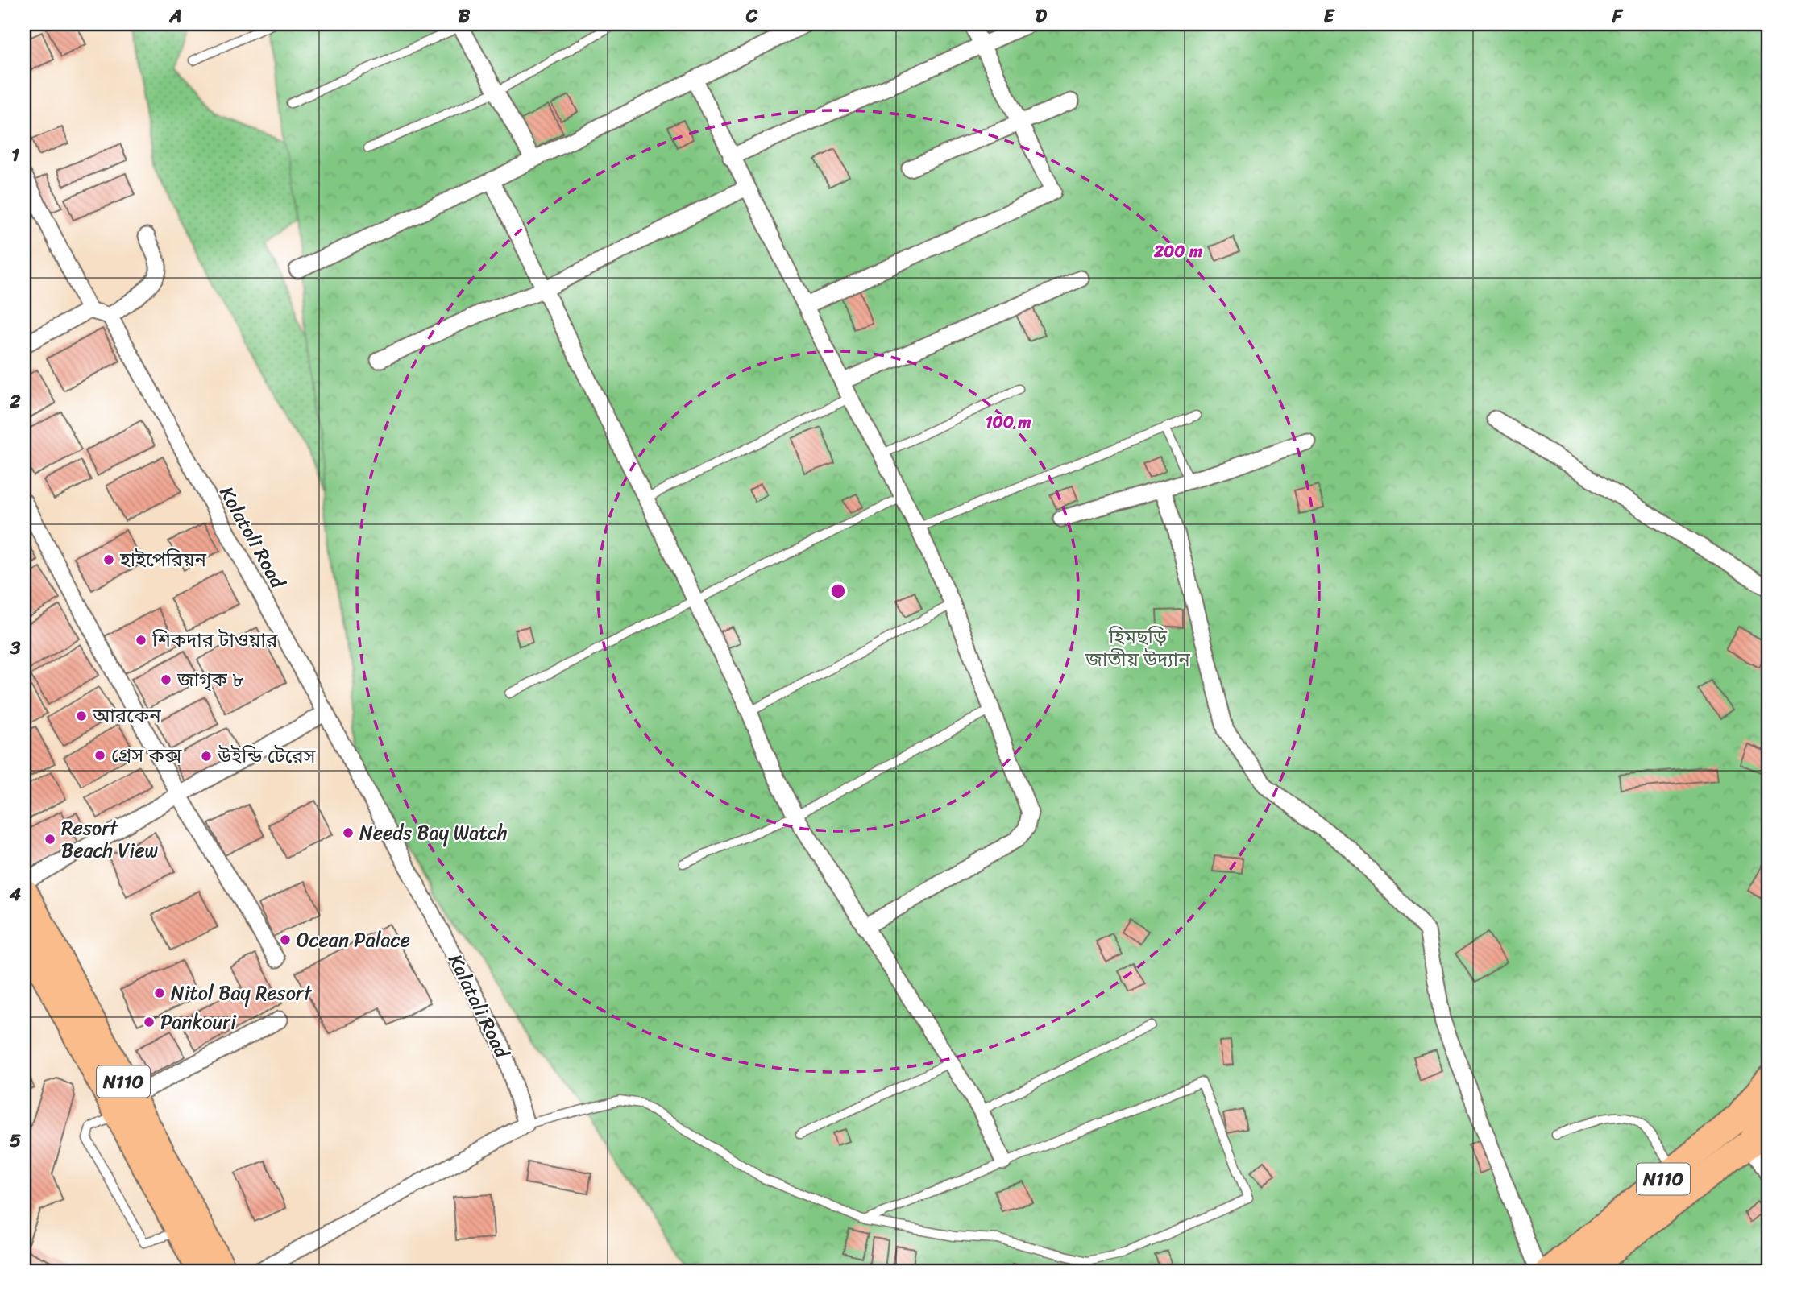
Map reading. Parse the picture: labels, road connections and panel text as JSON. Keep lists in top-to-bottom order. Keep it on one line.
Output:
{"streets":{"highway":["N110"],"street":["Kolatoli Road","Kalatali Road"]},"crossings":[["Kolatoli Road","Kalatali Road"]],"parks":["হিমছড়ি জাতীয় উদ্যান"],"places":["হাইপেরিয়ন","শিকদার টাওয়ার","জাগৃক ৮","আরকেন","গ্রেস কক্স","উইন্ডি টেরেস","Needs Bay Watch","Resort Beach View","Ocean Palace","Nitol Bay Resort","Pankouri"],"grid":{"columns":["A","B","C","D","E","F"],"rows":["1","2","3","4","5"]},"rings":["200 m","100 m"]}
